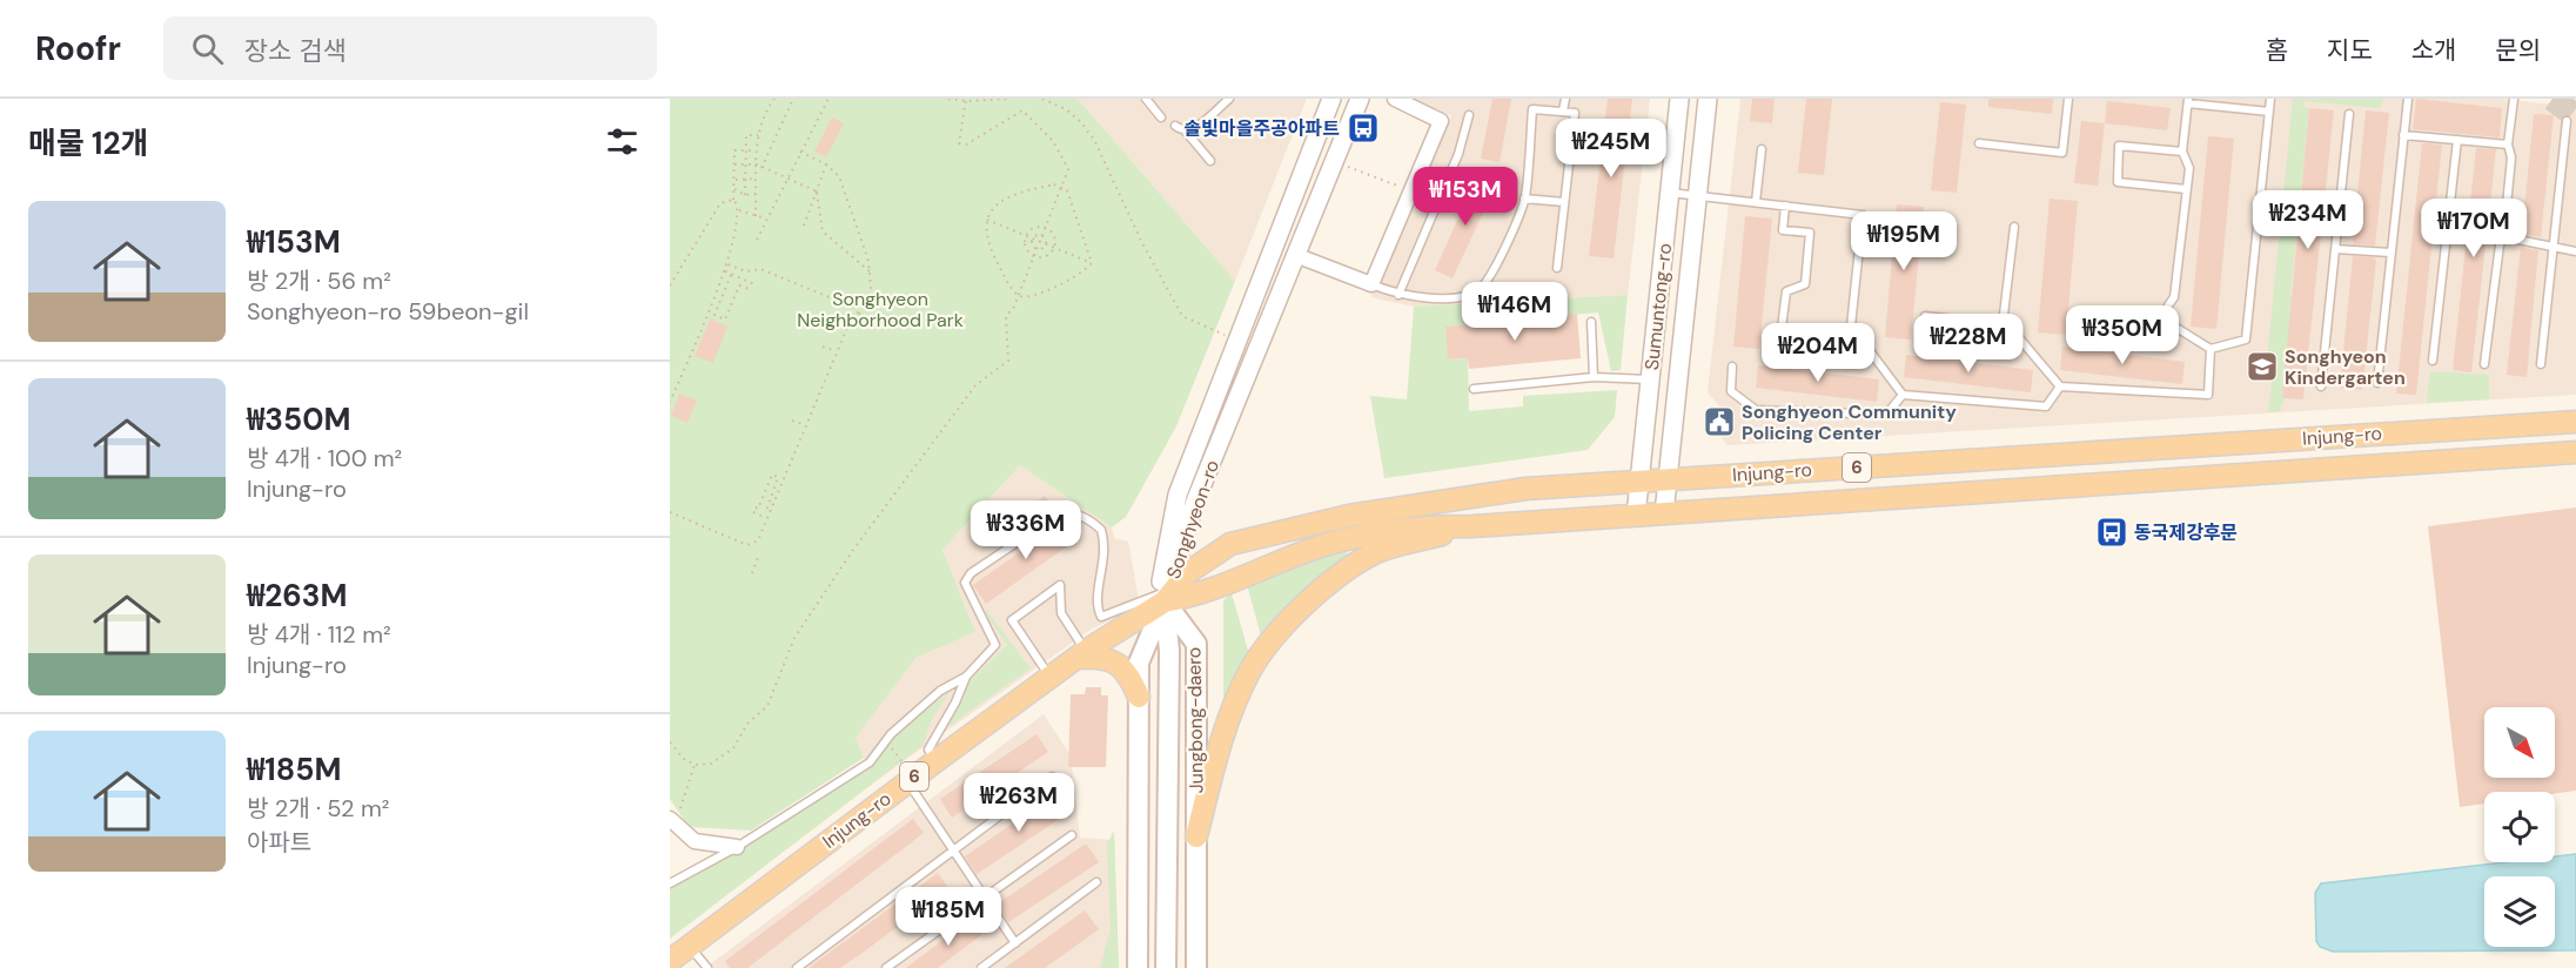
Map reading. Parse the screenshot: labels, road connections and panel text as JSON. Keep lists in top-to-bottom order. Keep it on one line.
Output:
{"streets":{"main road":["Injung-ro","6","Jungbong-daero"],"street":["Sumuntong-ro","Songhyeon-ro"]},"crossings":[["Sumuntong-ro","Injung-ro"],["Injung-ro","Songhyeon-ro"],["Injung-ro","Jungbong-daero"],["Songhyeon-ro","Jungbong-daero"]],"parks":["Songhyeon Neighborhood Park"],"places":{"bus stop":["솔빛마을주공아파트","동국제강후문"],"school or university":["Songhyeon Kindergarten"],"public building":["Songhyeon Community Policing Center"]},"north":"bottom right","page":{"header":"Roofr","search":"장소 검색","nav":["홈","지도","소개","문의"],"heading":"매물 12개","price":["₩245M","₩153M","₩234M","₩170M","₩195M","₩146M","₩350M","₩228M","₩204M","₩336M","₩263M","₩185M"],"list":[{"name":"₩153M","note":"방 2개 · 56 m² · Songhyeon-ro 59beon-gil"},{"name":"₩350M","note":"방 4개 · 100 m² · Injung-ro"},{"name":"₩263M","note":"방 4개 · 112 m² · Injung-ro"},{"name":"₩185M","note":"방 2개 · 52 m² · 아파트"}]}}
